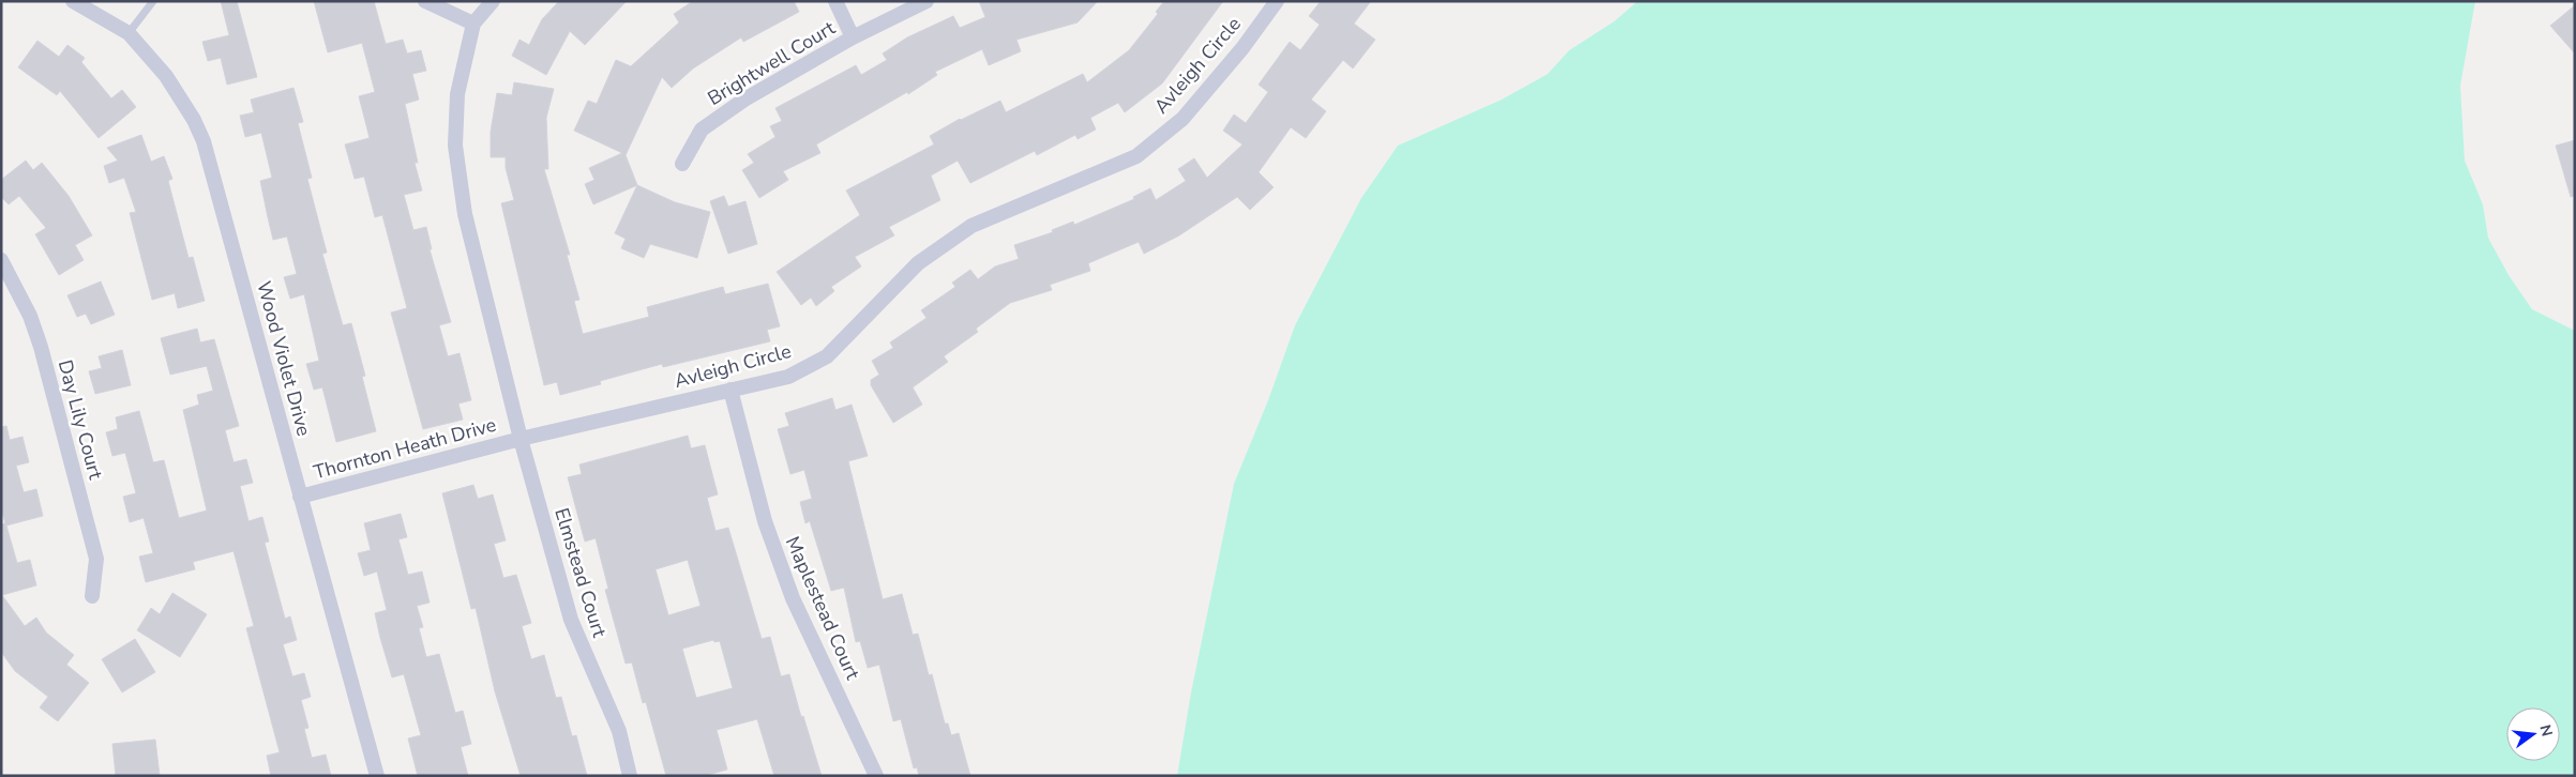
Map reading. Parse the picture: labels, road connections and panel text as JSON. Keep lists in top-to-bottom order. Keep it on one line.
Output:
{"streets":{"street":["Brightwell Court","Avleigh Circle","Wood Violet Drive","Day Lily Court","Thornton Heath Drive","Elmstead Court","Maplestead Court"]},"crossings":[["Avleigh Circle","Thornton Heath Drive"],["Avleigh Circle","Elmstead Court"],["Avleigh Circle","Maplestead Court"],["Wood Violet Drive","Thornton Heath Drive"],["Thornton Heath Drive","Elmstead Court"]],"north":"right"}
